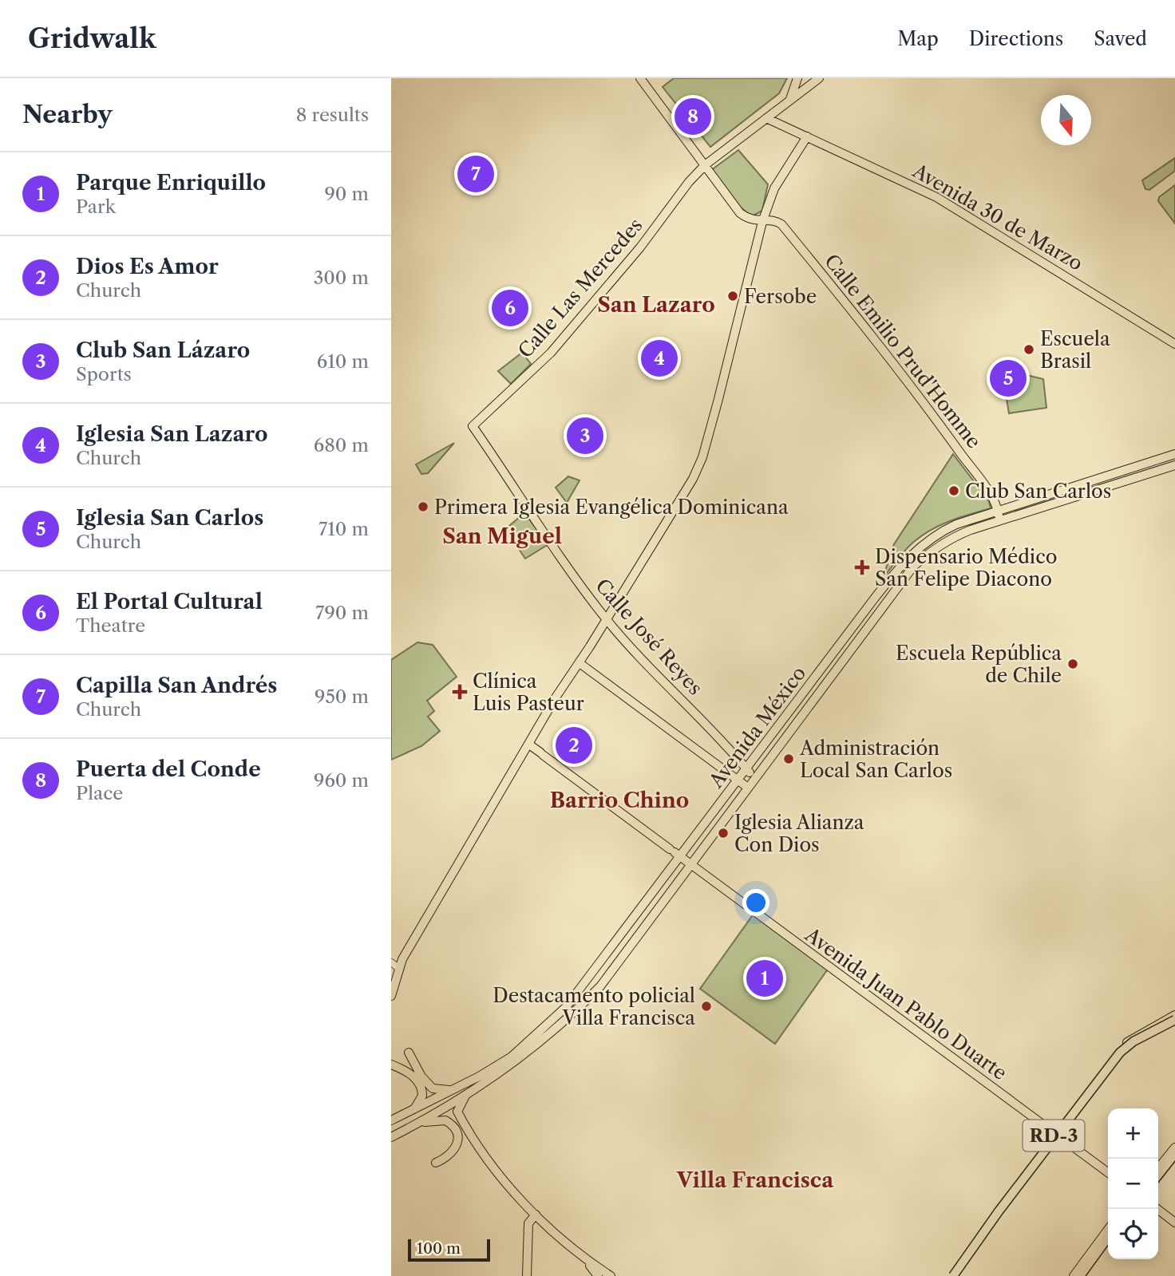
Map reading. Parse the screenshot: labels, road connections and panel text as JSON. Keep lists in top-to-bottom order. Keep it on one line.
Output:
{"streets":{"highway":["RD-3"],"main road":["Avenida 30 de Marzo","Calle Las Mercedes","Calle Emilio Prud'Homme","Calle José Reyes","Avenida México","Avenida Juan Pablo Duarte"]},"crossings":[["Avenida 30 de Marzo","Calle Las Mercedes"],["Calle Las Mercedes","Calle José Reyes"],["Calle Emilio Prud'Homme","Avenida México"],["Calle José Reyes","Avenida México"],["Avenida México","Avenida Juan Pablo Duarte"],["Avenida Juan Pablo Duarte","RD-3"]],"districts":["San Lazaro","San Miguel","Barrio Chino","Villa Francisca"],"places":{"other":["Fersobe","Escuela Brasil","Club San Carlos","Primera Iglesia Evangélica Dominicana","Escuela República de Chile","Administración Local San Carlos","Iglesia Alianza Con Dios","Destacamento policial Villa Francisca"],"health":["Dispensario Médico San Felipe Diacono","Clínica Luis Pasteur"]},"scale_bar":"100 m","north":"bottom","page":{"header":"Gridwalk","nav":["Map","Directions","Saved"],"heading":["Nearby","8 results"],"pins":["8","7","6","4","5","3","2","1"],"list":[{"mark":"1","name":"Parque Enriquillo","note":"Park","value":"90 m"},{"mark":"2","name":"Dios Es Amor","note":"Church","value":"300 m"},{"mark":"3","name":"Club San Lázaro","note":"Sports","value":"610 m"},{"mark":"4","name":"Iglesia San Lazaro","note":"Church","value":"680 m"},{"mark":"5","name":"Iglesia San Carlos","note":"Church","value":"710 m"},{"mark":"6","name":"El Portal Cultural","note":"Theatre","value":"790 m"},{"mark":"7","name":"Capilla San Andrés","note":"Church","value":"950 m"},{"mark":"8","name":"Puerta del Conde","note":"Place","value":"960 m"}],"map_buttons":["+","−"],"scale":"100 m"}}
